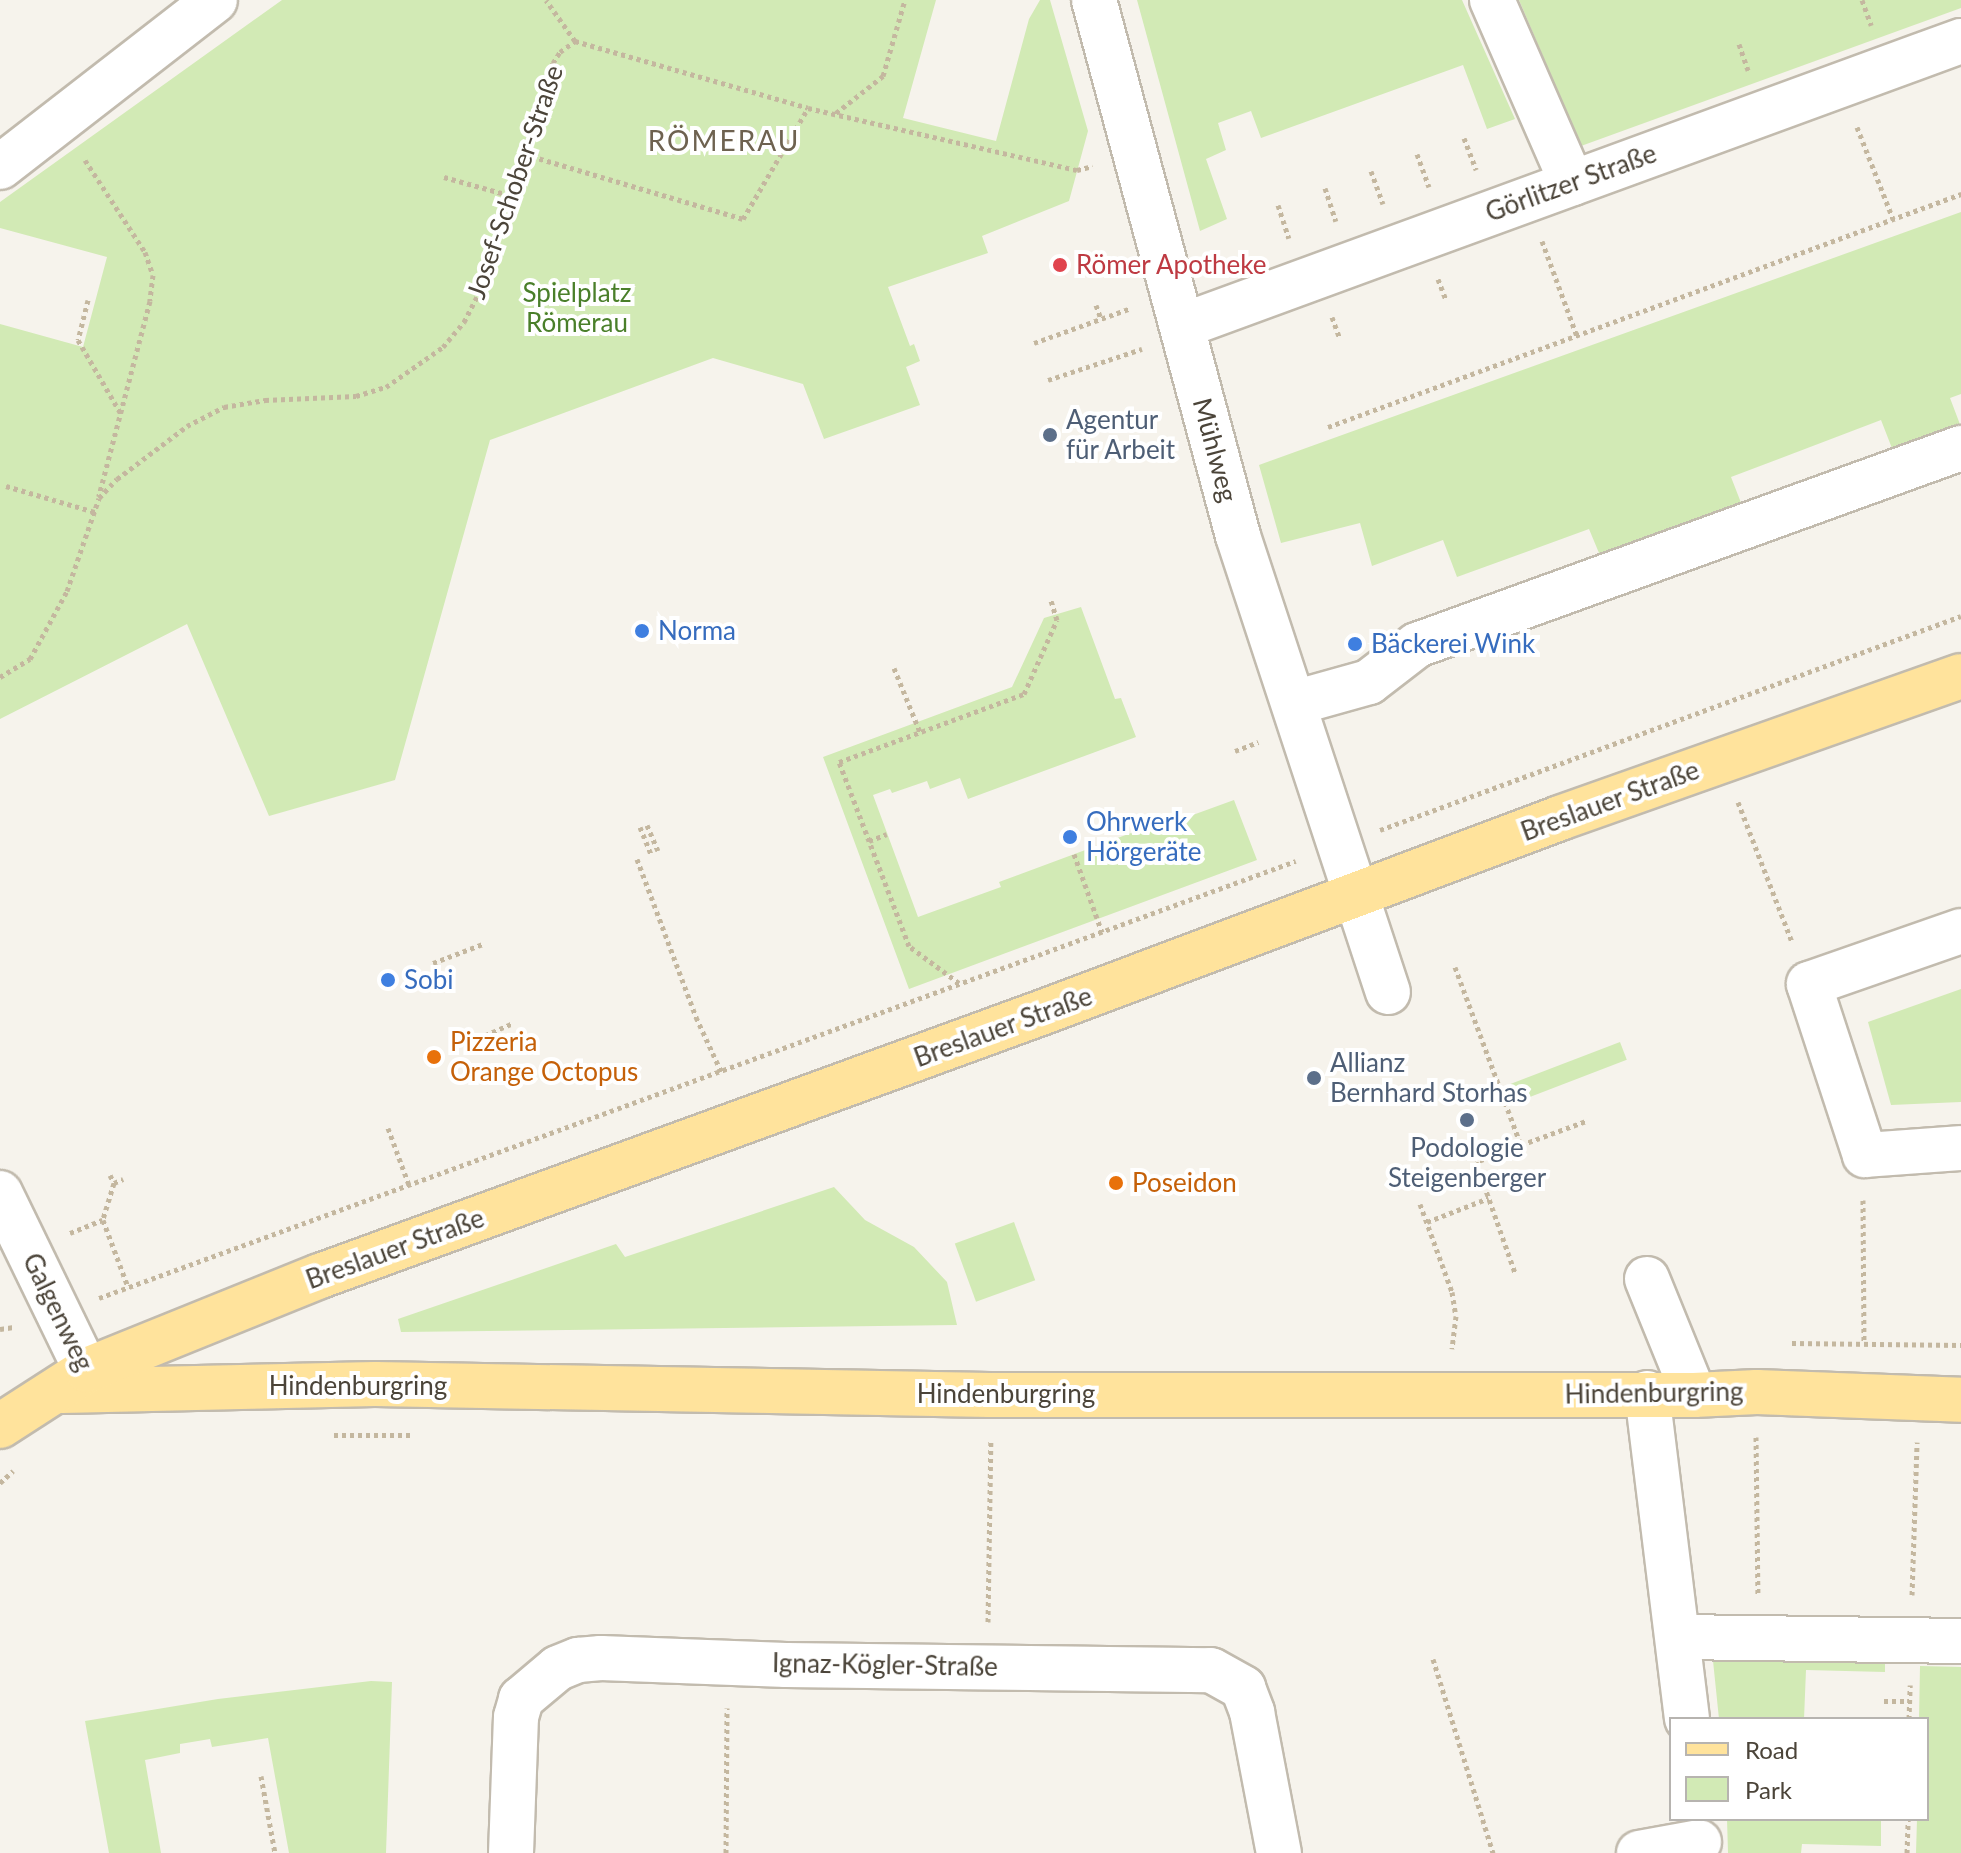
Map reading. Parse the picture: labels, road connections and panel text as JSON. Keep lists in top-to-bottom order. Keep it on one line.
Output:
{"streets":{"main road":["Breslauer Straße","Hindenburgring"],"street":["Görlitzer Straße","Mühlweg","Galgenweg","Ignaz-Kögler-Straße"],"path":["Josef-Schober-Straße"]},"crossings":[["Görlitzer Straße","Mühlweg"],["Mühlweg","Breslauer Straße"],["Breslauer Straße","Galgenweg"],["Breslauer Straße","Hindenburgring"],["Galgenweg","Hindenburgring"]],"districts":["RÖMERAU"],"parks":["Spielplatz Römerau"],"places":["Römer Apotheke","Agentur für Arbeit","Norma","Bäckerei Wink","Ohrwerk Hörgeräte","Sobi","Pizzeria Orange Octopus","Allianz Bernhard Storhas","Podologie Steigenberger","Poseidon"],"legend":["Road","Park"]}
